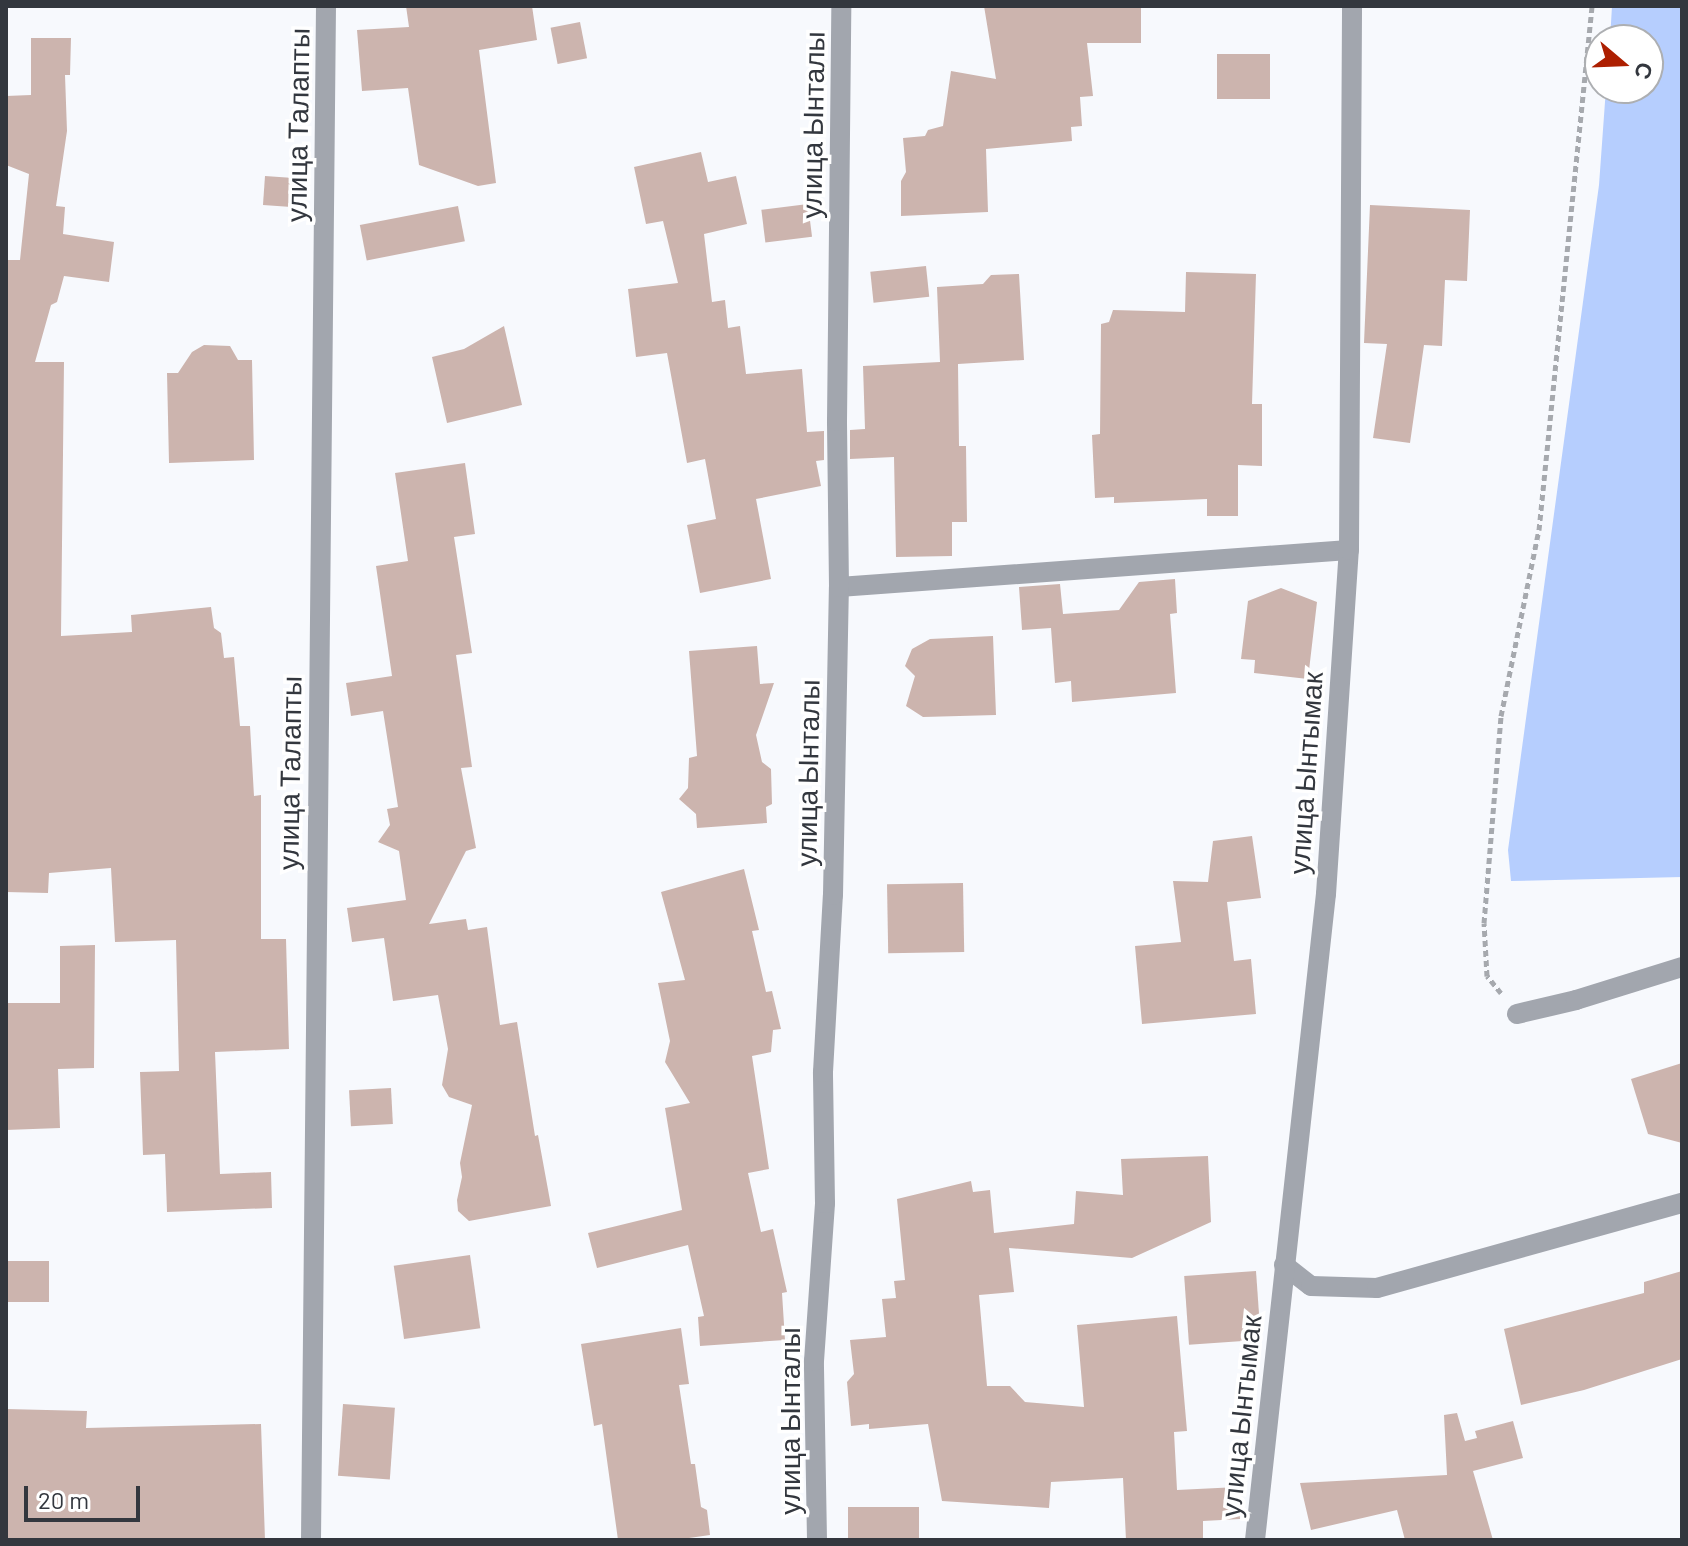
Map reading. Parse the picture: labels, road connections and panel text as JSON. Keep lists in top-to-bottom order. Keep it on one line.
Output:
{"streets":{"street":["улица Талапты","улица Ынталы","улица Ынтымак"]},"scale_bar":"20 m","north":"right"}
